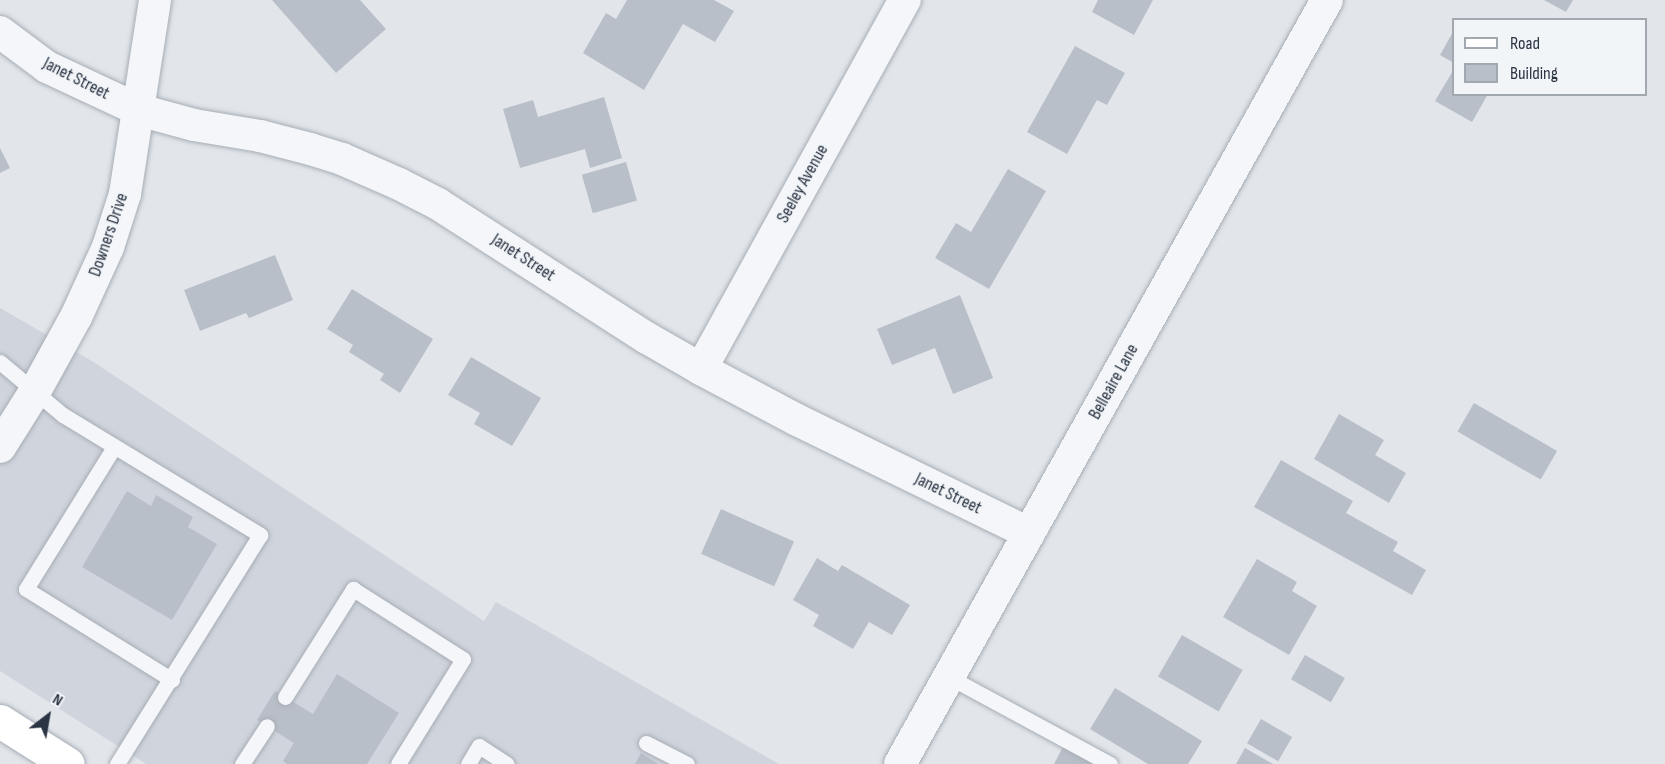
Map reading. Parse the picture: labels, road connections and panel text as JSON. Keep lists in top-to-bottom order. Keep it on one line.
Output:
{"streets":{"street":["Janet Street","Seeley Avenue","Downers Drive","Belleaire Lane"]},"crossings":[["Janet Street","Seeley Avenue"],["Janet Street","Downers Drive"],["Janet Street","Belleaire Lane"]],"legend":["Road","Building"],"north":"top right"}
